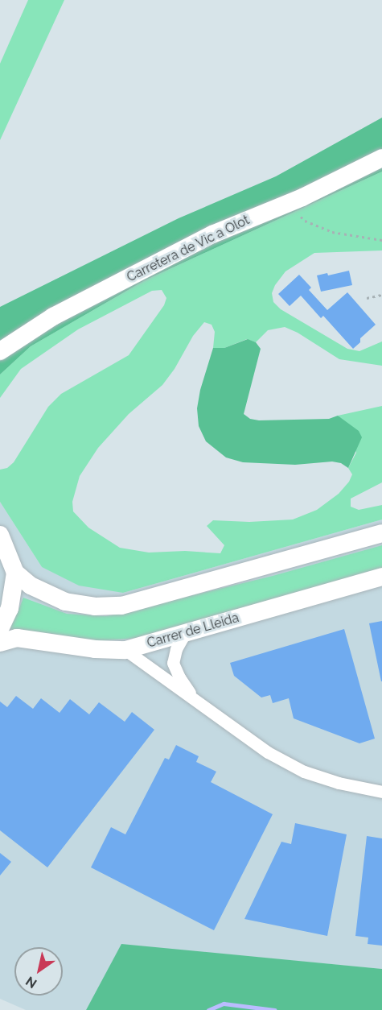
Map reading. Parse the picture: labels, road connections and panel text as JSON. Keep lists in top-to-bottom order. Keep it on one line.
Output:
{"streets":{"street":["Carretera de Vic a Olot","Carrer de Lleida"]},"north":"bottom left"}
